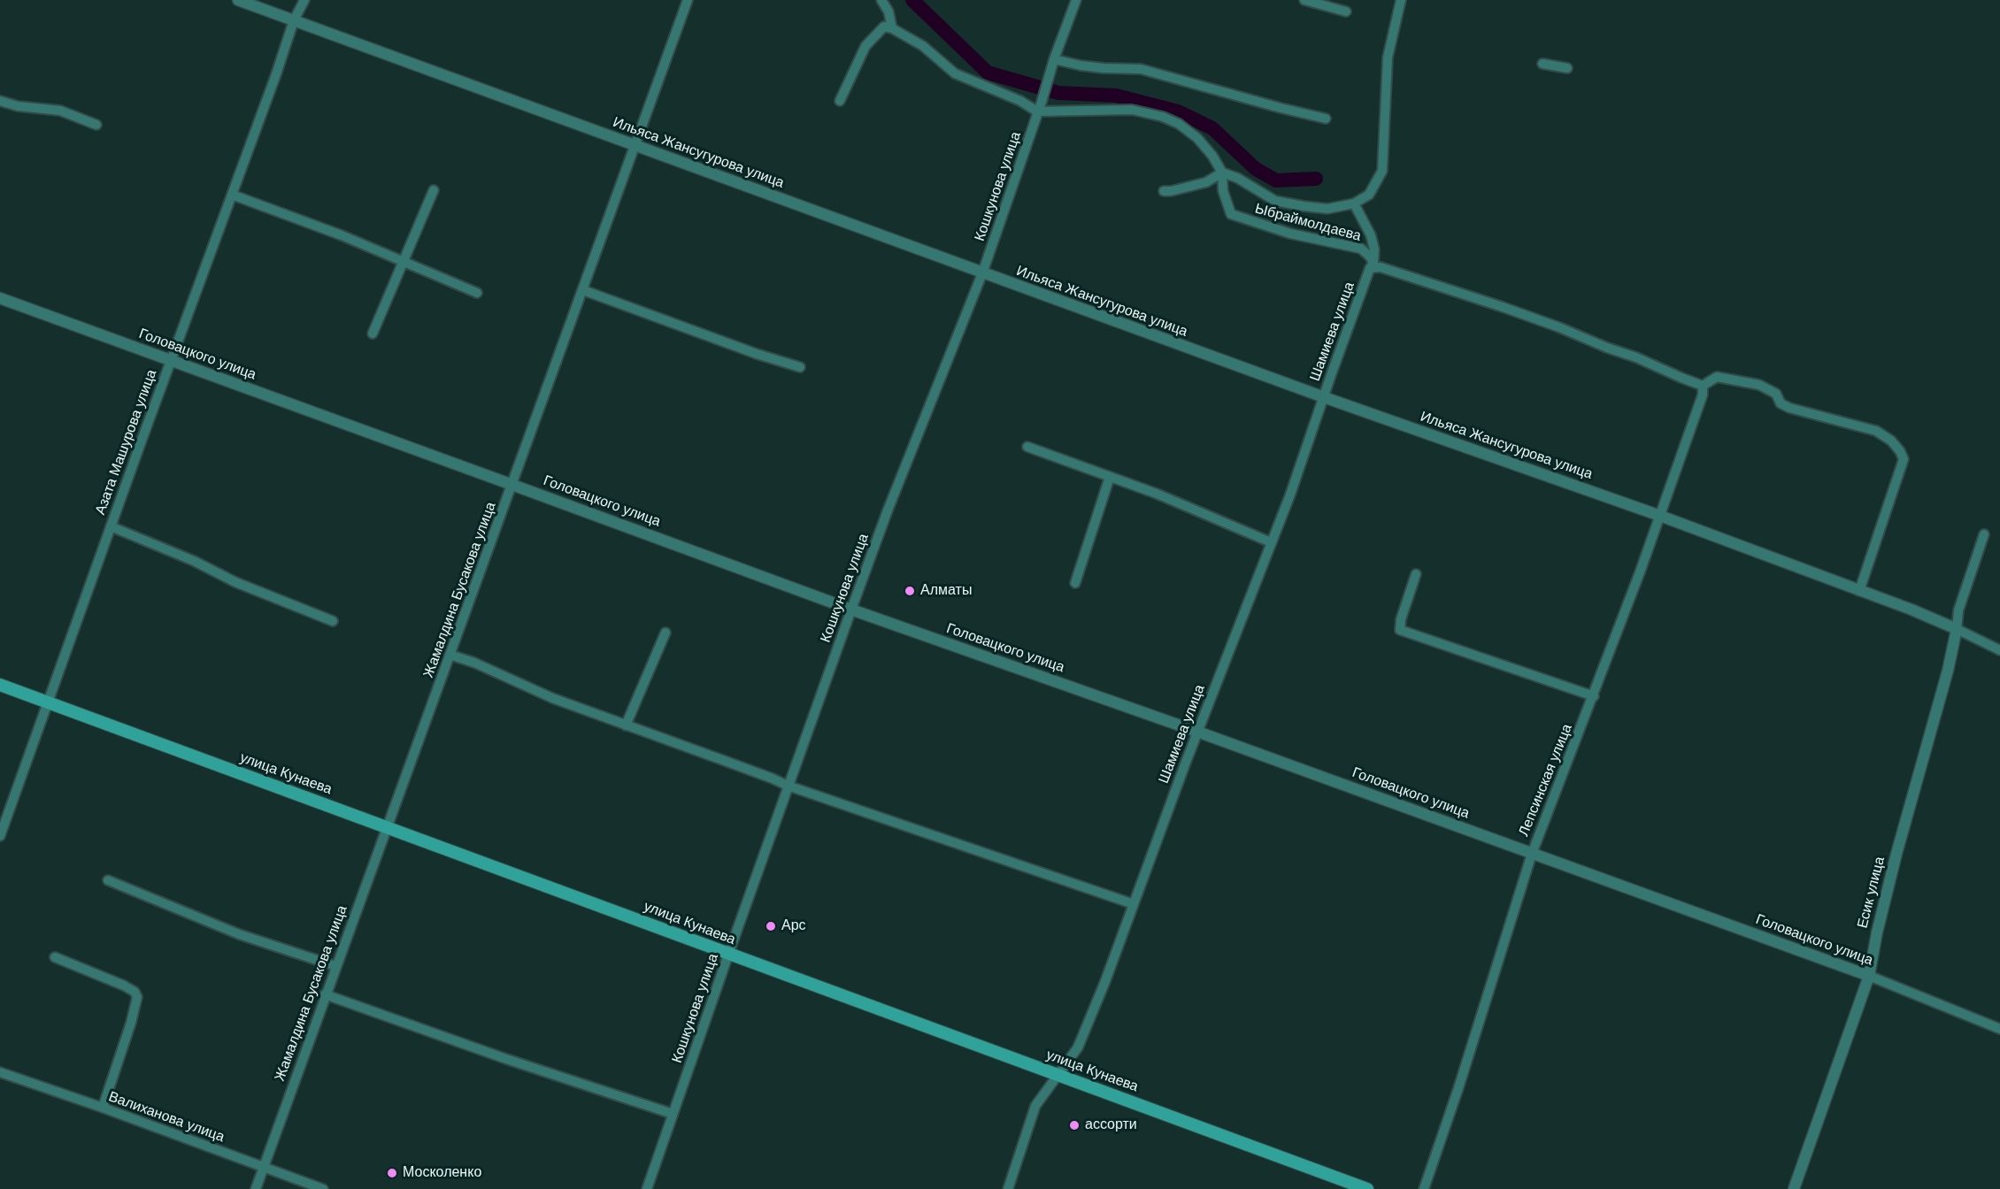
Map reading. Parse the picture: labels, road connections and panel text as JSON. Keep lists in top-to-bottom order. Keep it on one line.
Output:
{"streets":{"main road":["улица Кунаева"],"street":["Ильяса Жансугурова улица","Кошкунова улица","Ыбраймолдаева","Шамиева улица","Головацкого улица","Азата Машурова улица","Жамалдина Бусакова улица","Лепсинская улица","Есик улица","Валиханова улица"]},"crossings":[["Ильяса Жансугурова улица","Кошкунова улица"],["Ильяса Жансугурова улица","Шамиева улица"],["Ильяса Жансугурова улица","Азата Машурова улица"],["Ильяса Жансугурова улица","Жамалдина Бусакова улица"],["Ильяса Жансугурова улица","Лепсинская улица"],["Ильяса Жансугурова улица","Есик улица"],["Кошкунова улица","Ыбраймолдаева"],["Кошкунова улица","Головацкого улица"],["Кошкунова улица","улица Кунаева"],["Ыбраймолдаева","Шамиева улица"],["Шамиева улица","Головацкого улица"],["Шамиева улица","улица Кунаева"],["Головацкого улица","Азата Машурова улица"],["Головацкого улица","Жамалдина Бусакова улица"],["Головацкого улица","Лепсинская улица"],["Головацкого улица","Есик улица"],["Азата Машурова улица","улица Кунаева"],["Жамалдина Бусакова улица","улица Кунаева"],["Жамалдина Бусакова улица","Валиханова улица"]],"places":["Алматы","Арс","ассорти","Москоленко"]}
